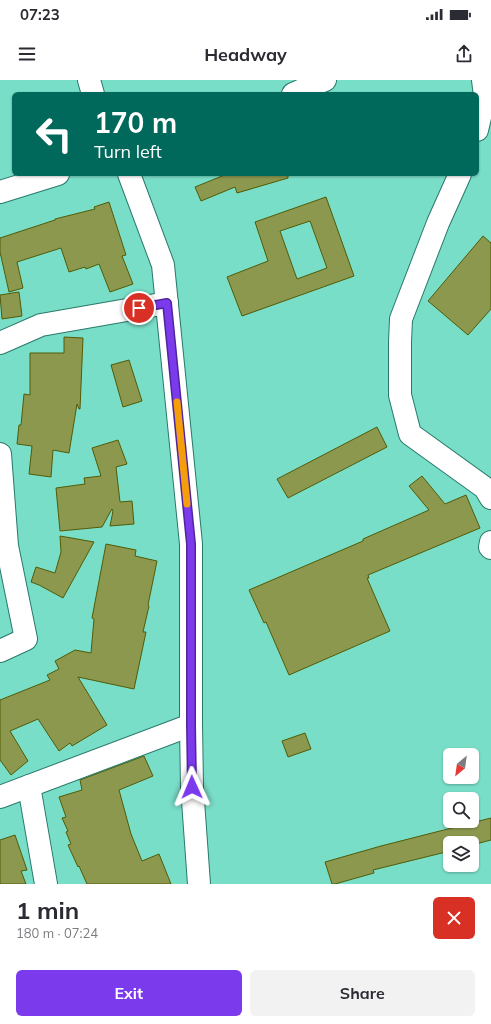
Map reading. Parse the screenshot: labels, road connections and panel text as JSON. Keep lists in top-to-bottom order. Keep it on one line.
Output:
{"north":"bottom left","page":{"status":"07:23","header":"Headway","turn":["170 m","Turn left"],"heading":["1 min","180 m · 07:24"],"buttons":["Exit","Share"]}}
